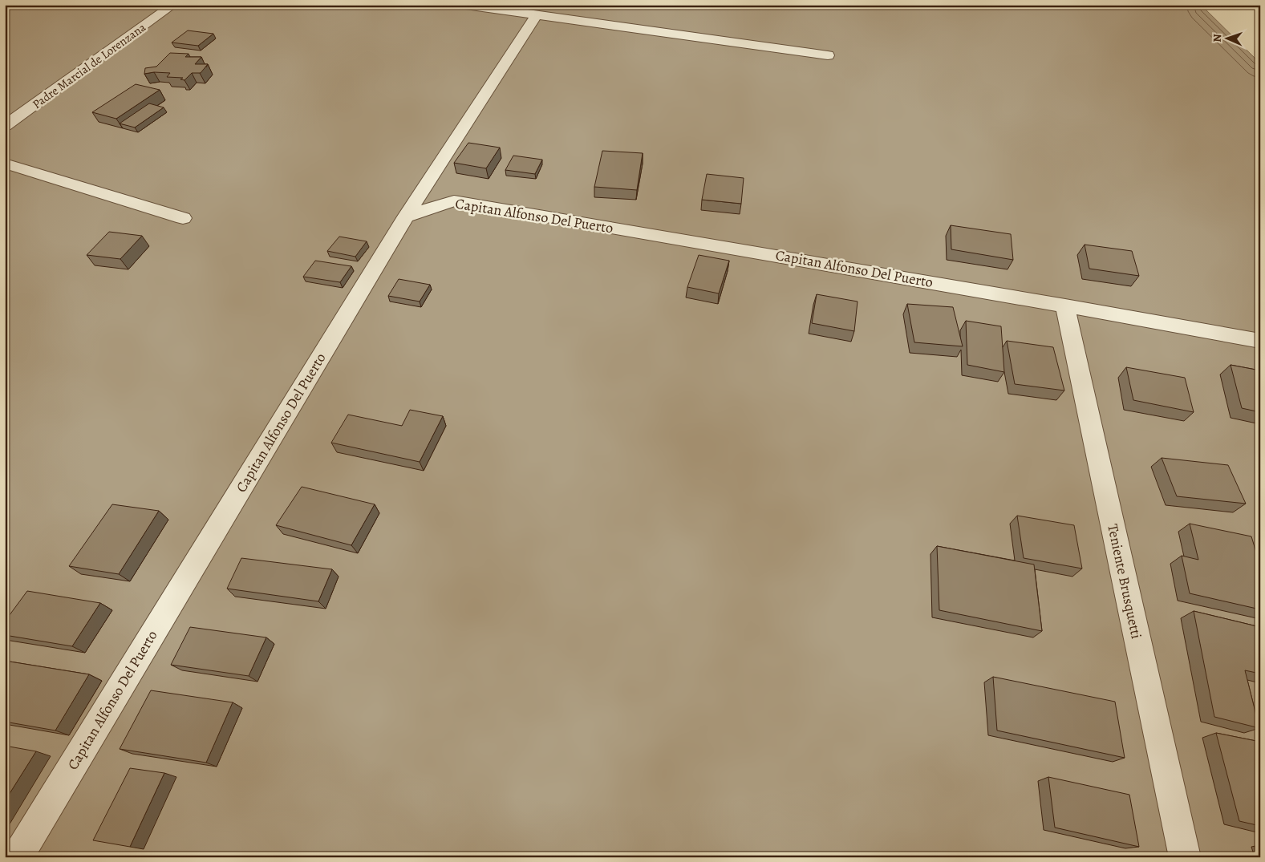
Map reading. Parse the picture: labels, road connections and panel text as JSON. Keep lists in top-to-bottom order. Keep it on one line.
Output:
{"streets":{"street":["Padre Marcial de Lorenzana","Capitan Alfonso Del Puerto","Teniente Brusquetti"]},"crossings":[["Capitan Alfonso Del Puerto","Teniente Brusquetti"]],"north":"left"}
